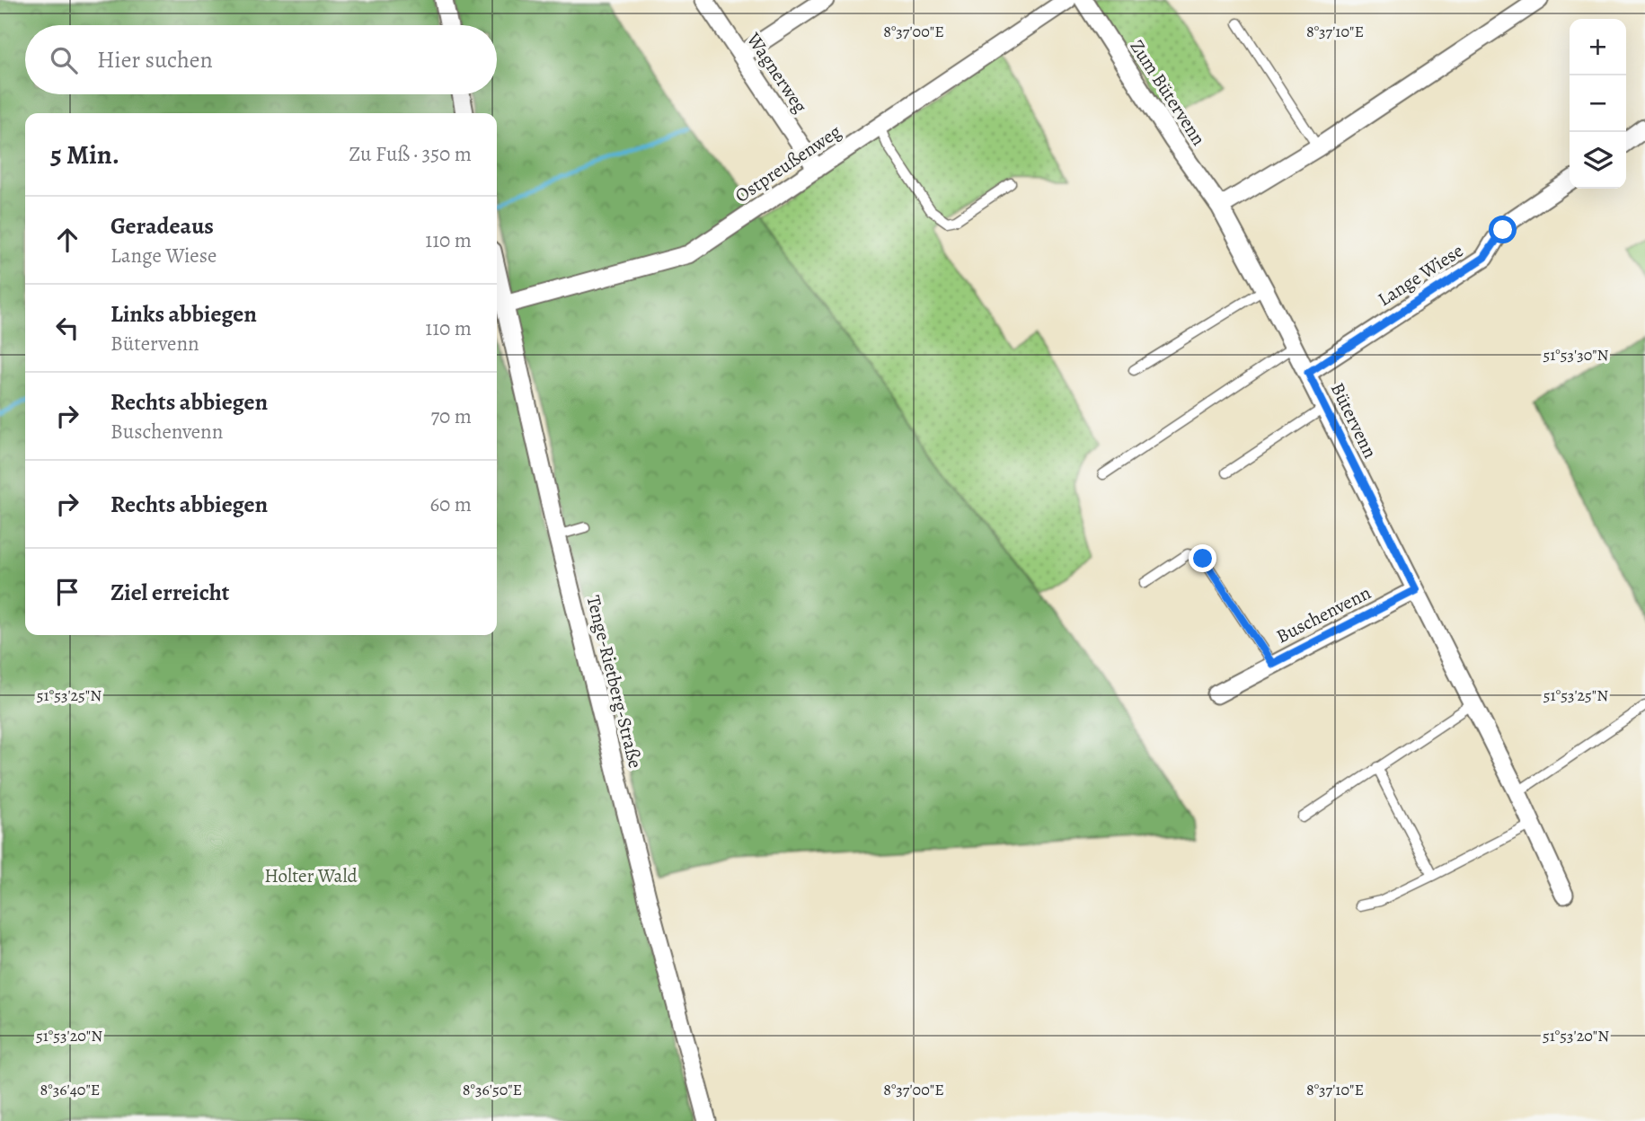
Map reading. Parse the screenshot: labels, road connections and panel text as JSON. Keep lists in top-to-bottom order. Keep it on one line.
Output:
{"streets":{"street":["Wagnerweg","Zum Bütervenn","Ostpreußenweg","Lange Wiese","Bütervenn","Buschenvenn","Tenge-Rietberg-Straße"]},"crossings":[["Wagnerweg","Ostpreußenweg"],["Zum Bütervenn","Bütervenn"],["Ostpreußenweg","Tenge-Rietberg-Straße"],["Lange Wiese","Bütervenn"],["Bütervenn","Buschenvenn"]],"parks":["Holter Wald"],"page":{"map_buttons":["+","−"],"search":"Hier suchen","heading":["5 Min.","Zu Fuß · 350 m"],"list":[["Geradeaus","Lange Wiese","110 m"],["Links abbiegen","Bütervenn","110 m"],["Rechts abbiegen","Buschenvenn","70 m"],["Rechts abbiegen","60 m"],"Ziel erreicht"]},"coordinates":["8°37'00\"E","8°37'10\"E","51°53'30\"N","51°53'25\"N","51°53'20\"N","8°36'40\"E","8°36'50\"E"]}
